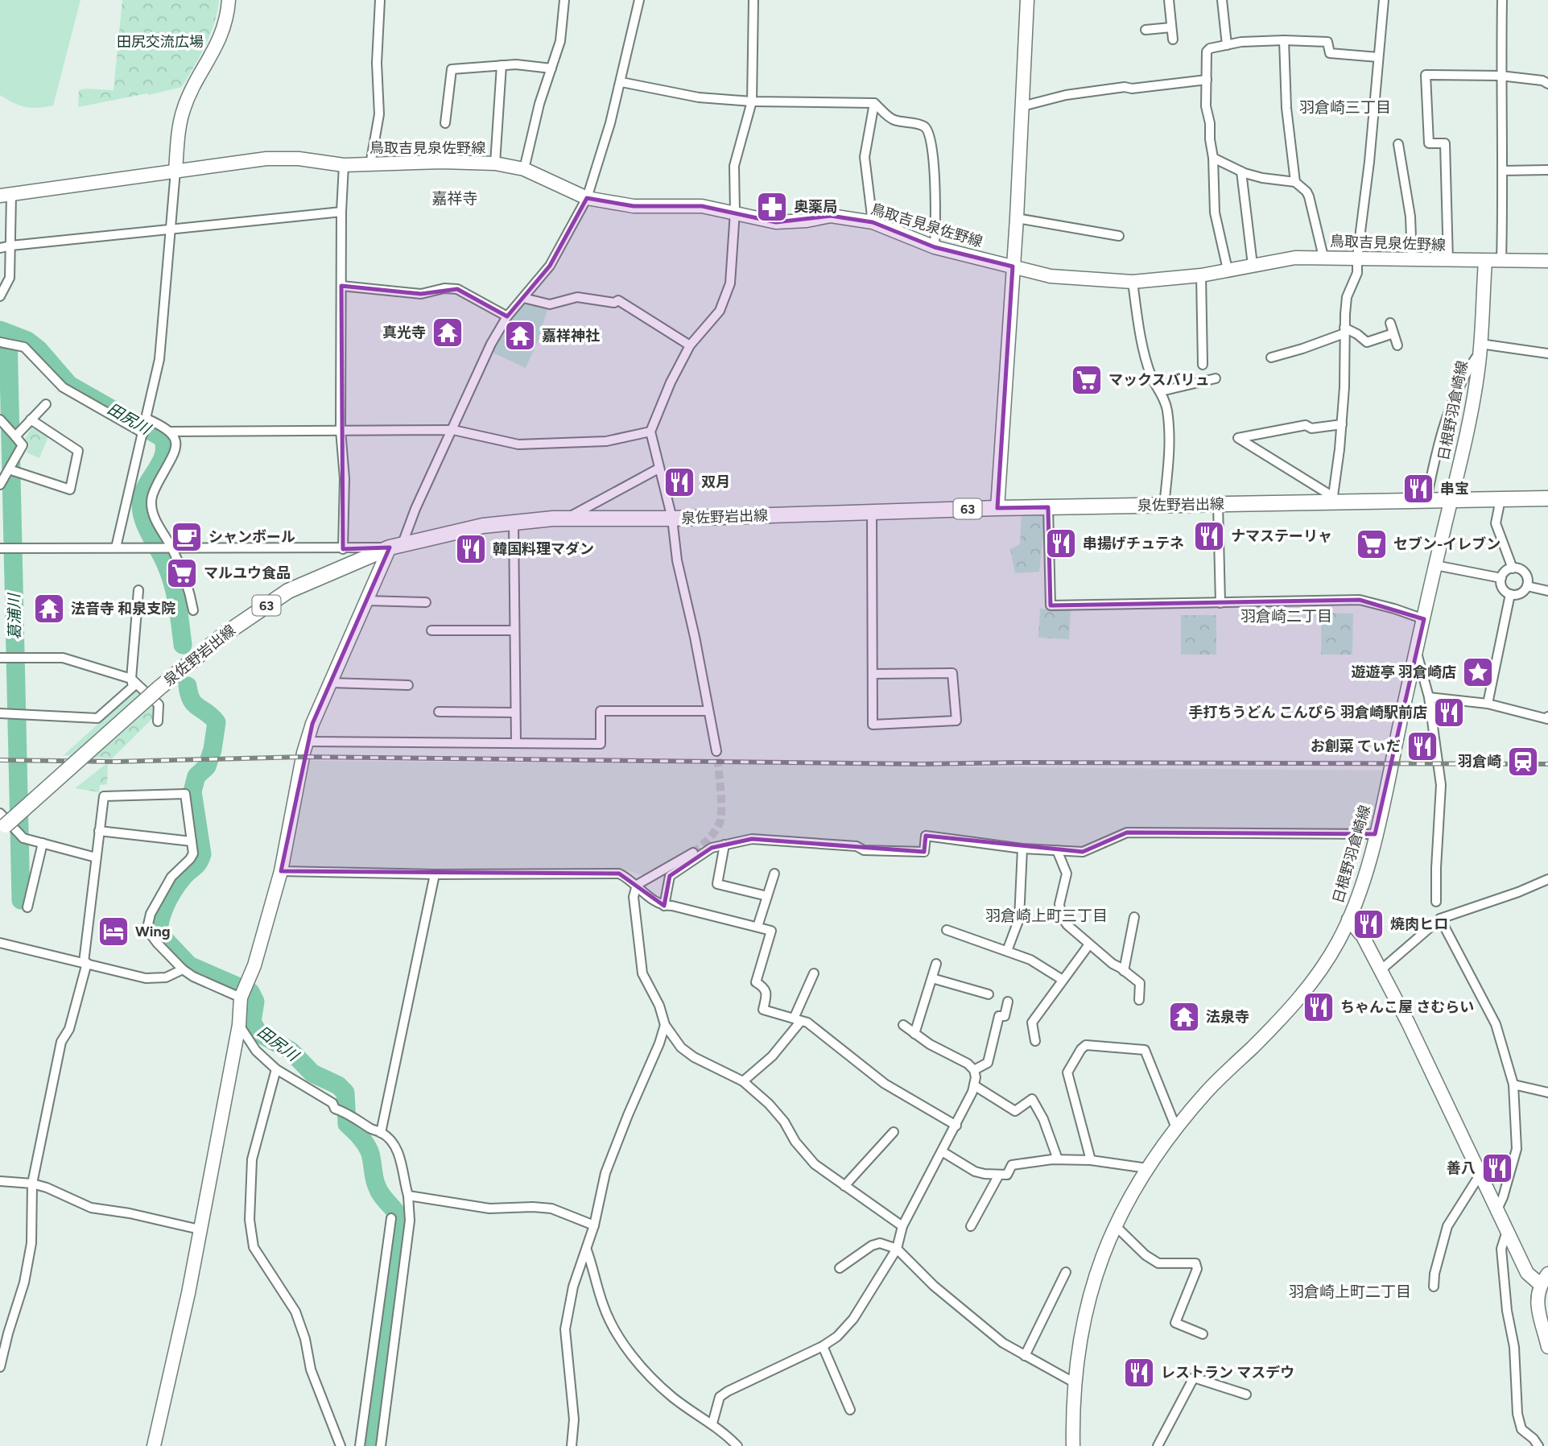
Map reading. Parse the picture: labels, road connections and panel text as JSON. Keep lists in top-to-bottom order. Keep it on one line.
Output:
{"streets":{"main road":["鳥取吉見泉佐野線","日根野羽倉崎線","泉佐野岩出線","63"]},"crossings":[["鳥取吉見泉佐野線","日根野羽倉崎線"],["日根野羽倉崎線","泉佐野岩出線"]],"districts":["羽倉崎三丁目","嘉祥寺","羽倉崎二丁目","羽倉崎上町三丁目","羽倉崎上町二丁目"],"water":["田尻川","葛浦川"],"parks":["田尻交流広場"],"places":{"pharmacy":["奥薬局"],"temple":["真光寺","嘉祥神社","法音寺 和泉支院","法泉寺"],"supermarket":["マックスバリュ","セブン-イレブン","マルユウ食品"],"restaurant":["双月","串宝","ナマステーリャ","串揚げチュテネ","韓国料理マダン","手打ちうどん こんぴら 羽倉崎駅前店","お創菜 てぃだ","焼肉ヒロ","ちゃんこ屋 さむらい","善八","レストラン マスデウ"],"cafe":["シャンボール"],"place":["遊遊亭 羽倉崎店"],"station":["羽倉崎"],"hotel":["Wing"]}}
